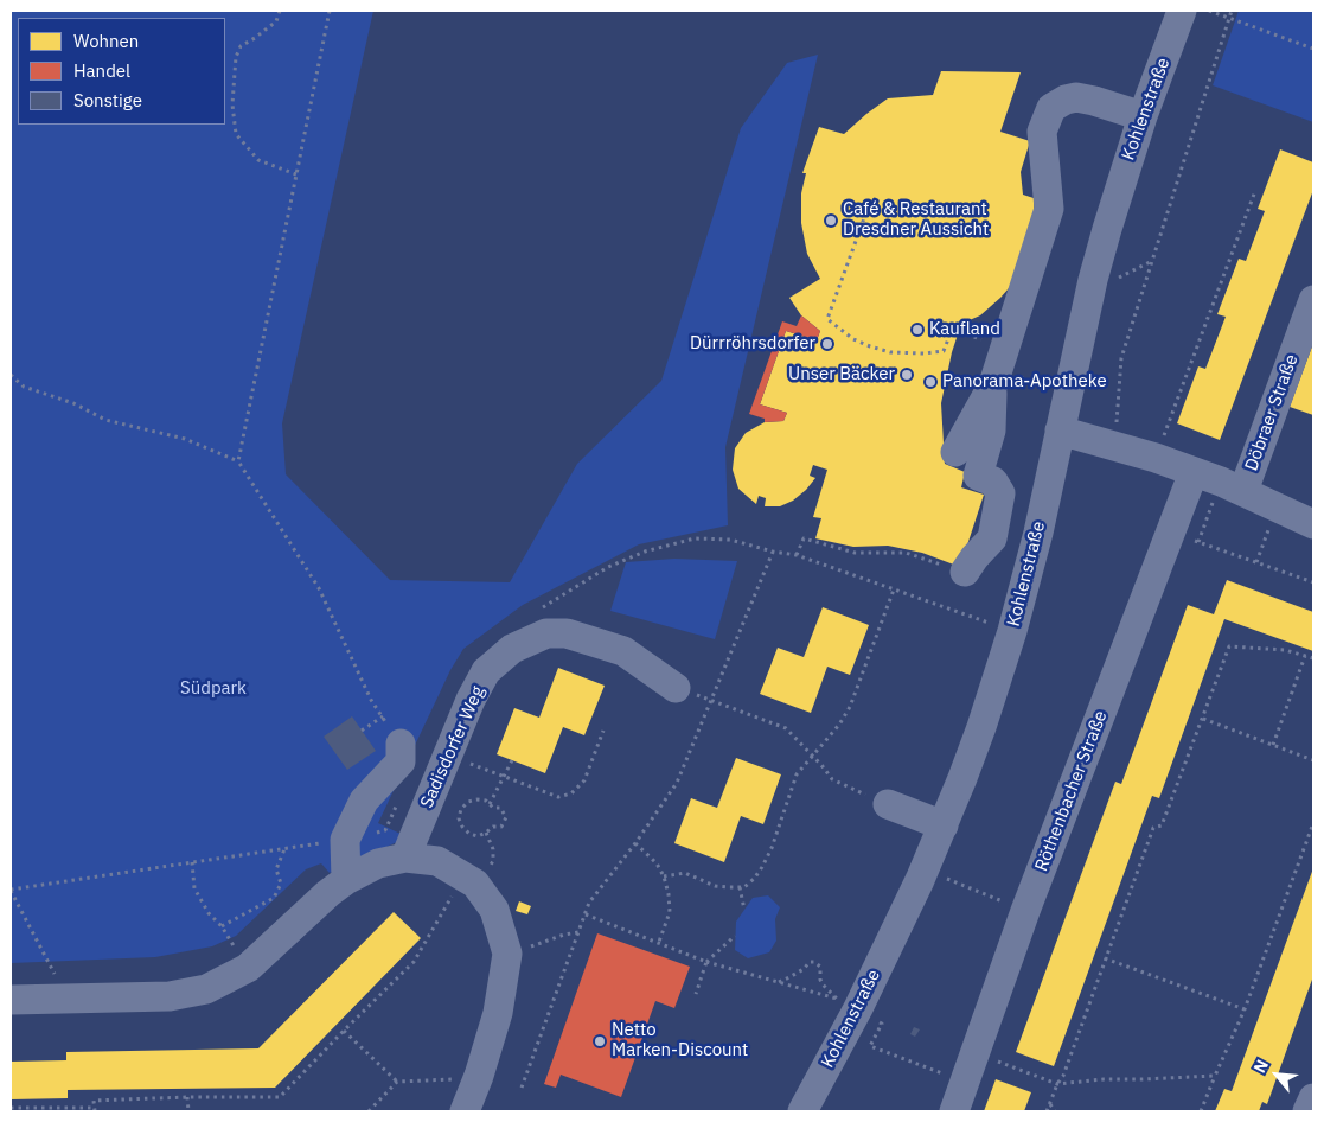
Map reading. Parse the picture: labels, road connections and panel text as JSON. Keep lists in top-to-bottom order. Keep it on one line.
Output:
{"streets":{"street":["Kohlenstraße","Döbraer Straße","Sadisdorfer Weg","Röthenbacher Straße"]},"crossings":[["Kohlenstraße","Döbraer Straße"],["Döbraer Straße","Röthenbacher Straße"]],"parks":["Südpark"],"places":["Café & Restaurant Dresdner Aussicht","Kaufland","Dürrröhrsdorfer","Unser Bäcker","Panorama-Apotheke","Netto Marken-Discount"],"legend":["Wohnen","Handel","Sonstige"],"north":"top left"}
